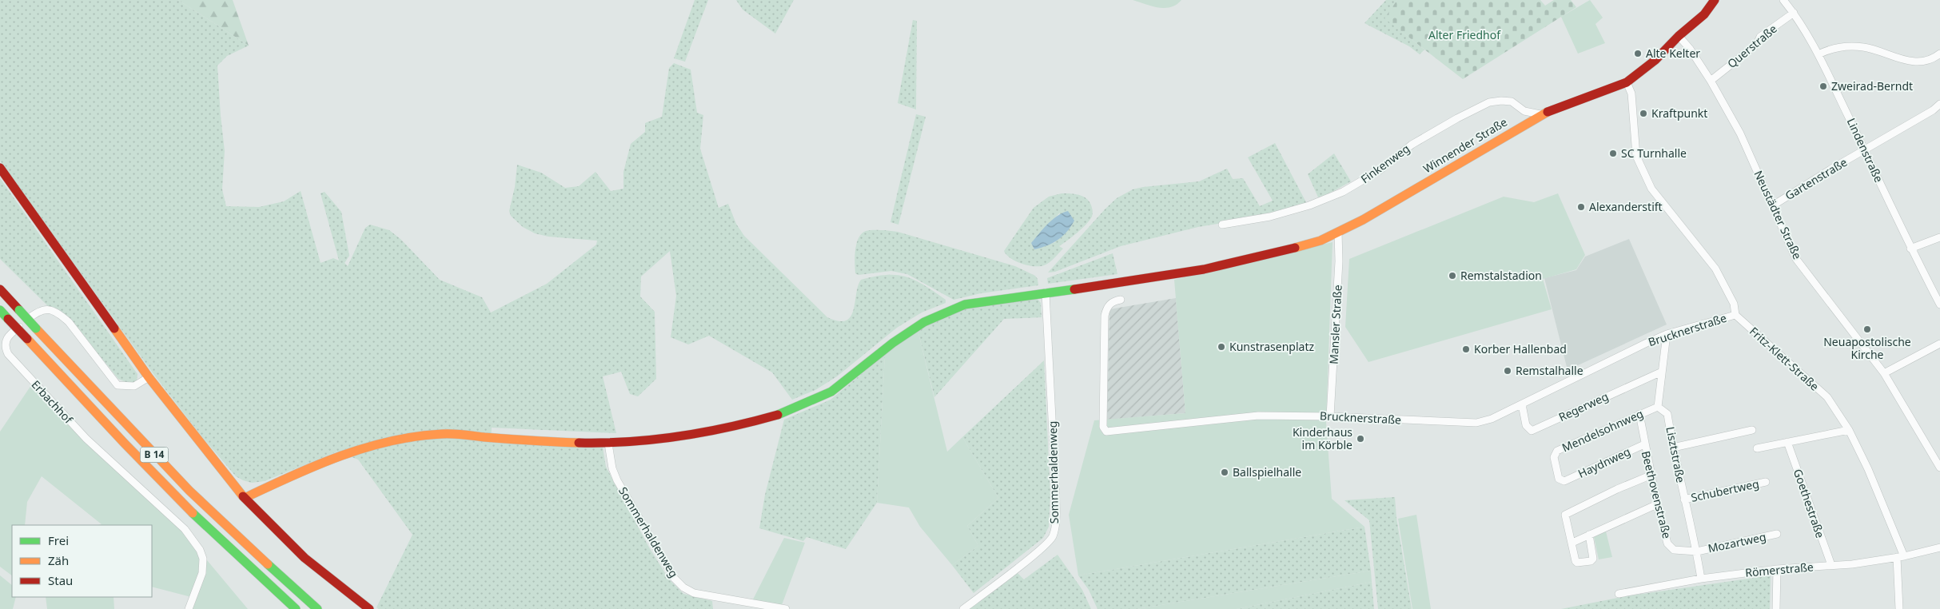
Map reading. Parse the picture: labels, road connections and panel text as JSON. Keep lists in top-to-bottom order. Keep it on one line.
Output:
{"streets":{"main road":["Winnender Straße","B 14"],"street":["Querstraße","Lindenstraße","Finkenweg","Gartenstraße","Neustädter Straße","Mansler Straße","Brucknerstraße","Fritz-Klett-Straße","Erbachhof","Regerweg","Mendelsohnweg","Lisztstraße","Haydnweg","Sommerhaldenweg","Schubertweg","Beethovenstraße","Goethestraße","Mozartweg","Römerstraße"]},"crossings":[["Querstraße","Lindenstraße"],["Querstraße","Neustädter Straße"],["Winnender Straße","Finkenweg"],["Winnender Straße","Neustädter Straße"],["Winnender Straße","Mansler Straße"],["Winnender Straße","Sommerhaldenweg"],["Lindenstraße","Gartenstraße"],["Gartenstraße","Neustädter Straße"],["Mansler Straße","Brucknerstraße"],["Brucknerstraße","Fritz-Klett-Straße"],["Brucknerstraße","Regerweg"],["Fritz-Klett-Straße","Römerstraße"],["Mendelsohnweg","Lisztstraße"],["Mendelsohnweg","Haydnweg"],["Mendelsohnweg","Beethovenstraße"],["Lisztstraße","Schubertweg"],["Lisztstraße","Beethovenstraße"],["Lisztstraße","Mozartweg"],["Lisztstraße","Römerstraße"],["Haydnweg","Beethovenstraße"],["Beethovenstraße","Mozartweg"],["Goethestraße","Römerstraße"]],"parks":["Alter Friedhof"],"places":["Alte Kelter","Zweirad-Berndt","Kraftpunkt","SC Turnhalle","Alexanderstift","Remstalstadion","Neuapostolische Kirche","Kunstrasenplatz","Korber Hallenbad","Remstalhalle","Kinderhaus im Körble","Ballspielhalle"],"legend":["Frei","Zäh","Stau"]}
